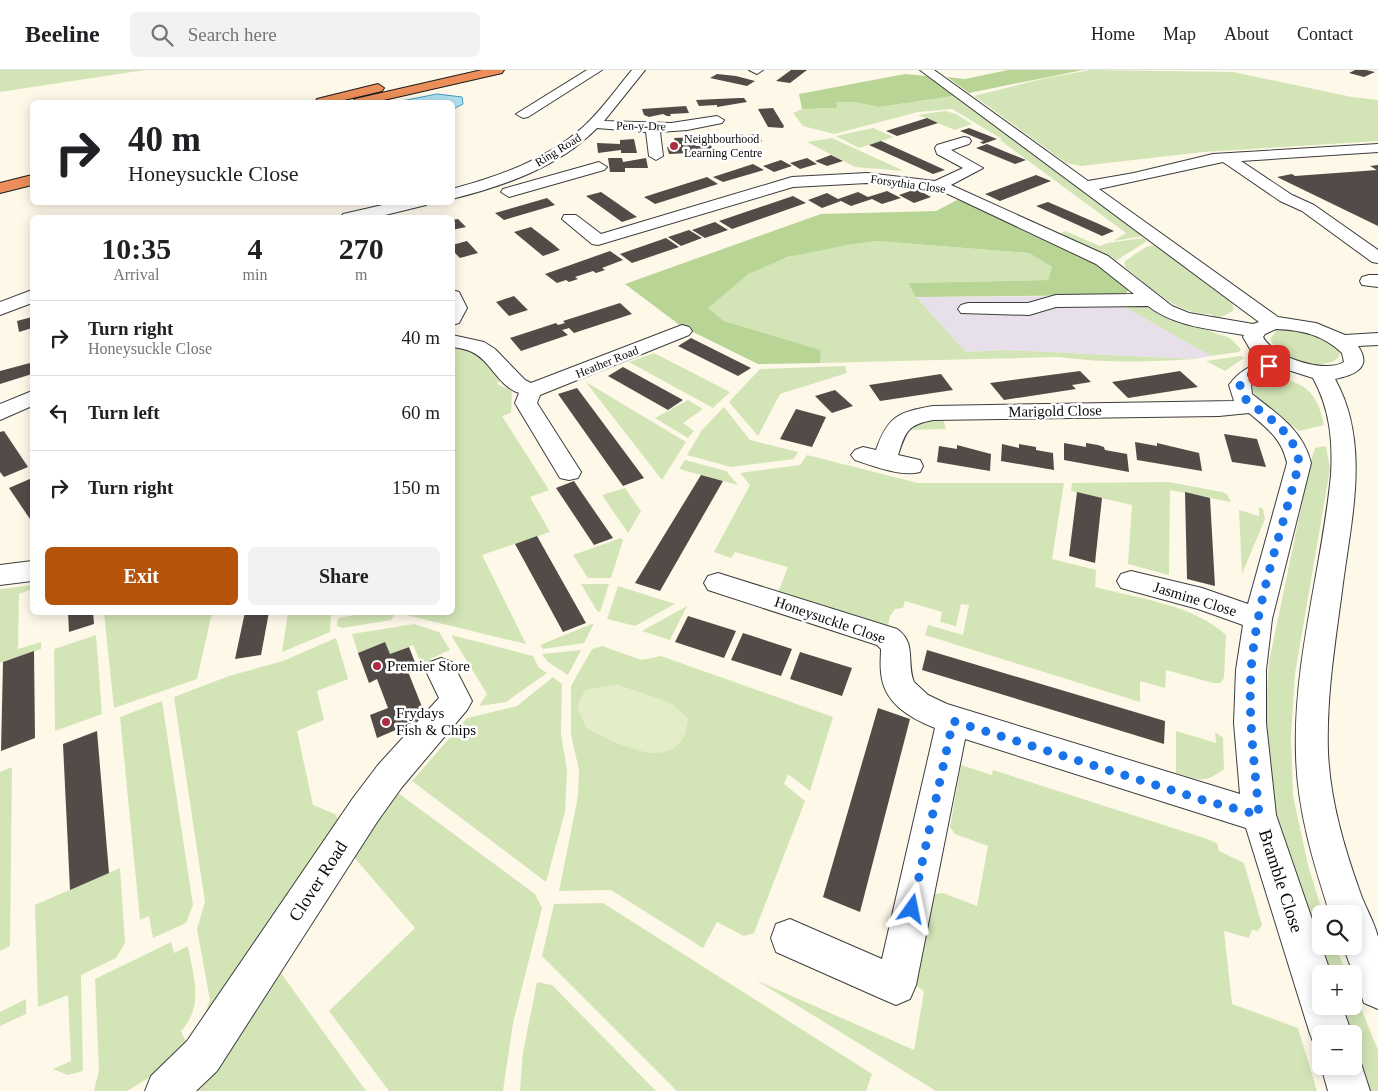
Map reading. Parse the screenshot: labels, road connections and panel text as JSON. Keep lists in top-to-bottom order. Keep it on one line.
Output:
{"streets":{"street":["Pen-y-Dre","Ring Road","Forsythia Close","Heather Road","Marigold Close","Jasmine Close","Honeysuckle Close","Clover Road","Bramble Close"]},"crossings":[["Pen-y-Dre","Ring Road"],["Marigold Close","Bramble Close"],["Jasmine Close","Bramble Close"],["Honeysuckle Close","Bramble Close"]],"places":["Neighbourhood Learning Centre","Premier Store","Frydays Fish & Chips"],"page":{"header":"Beeline","search":"Search here","nav":["Home","Map","About","Contact"],"turn":["40 m","Honeysuckle Close"],"eta":["10:35","Arrival","4","min","270","m"],"list":[{"name":"Turn right","note":"Honeysuckle Close","value":"40 m"},{"name":"Turn left","value":"60 m"},{"name":"Turn right","value":"150 m"}],"buttons":["Exit","Share"],"map_buttons":["+","−"]}}
